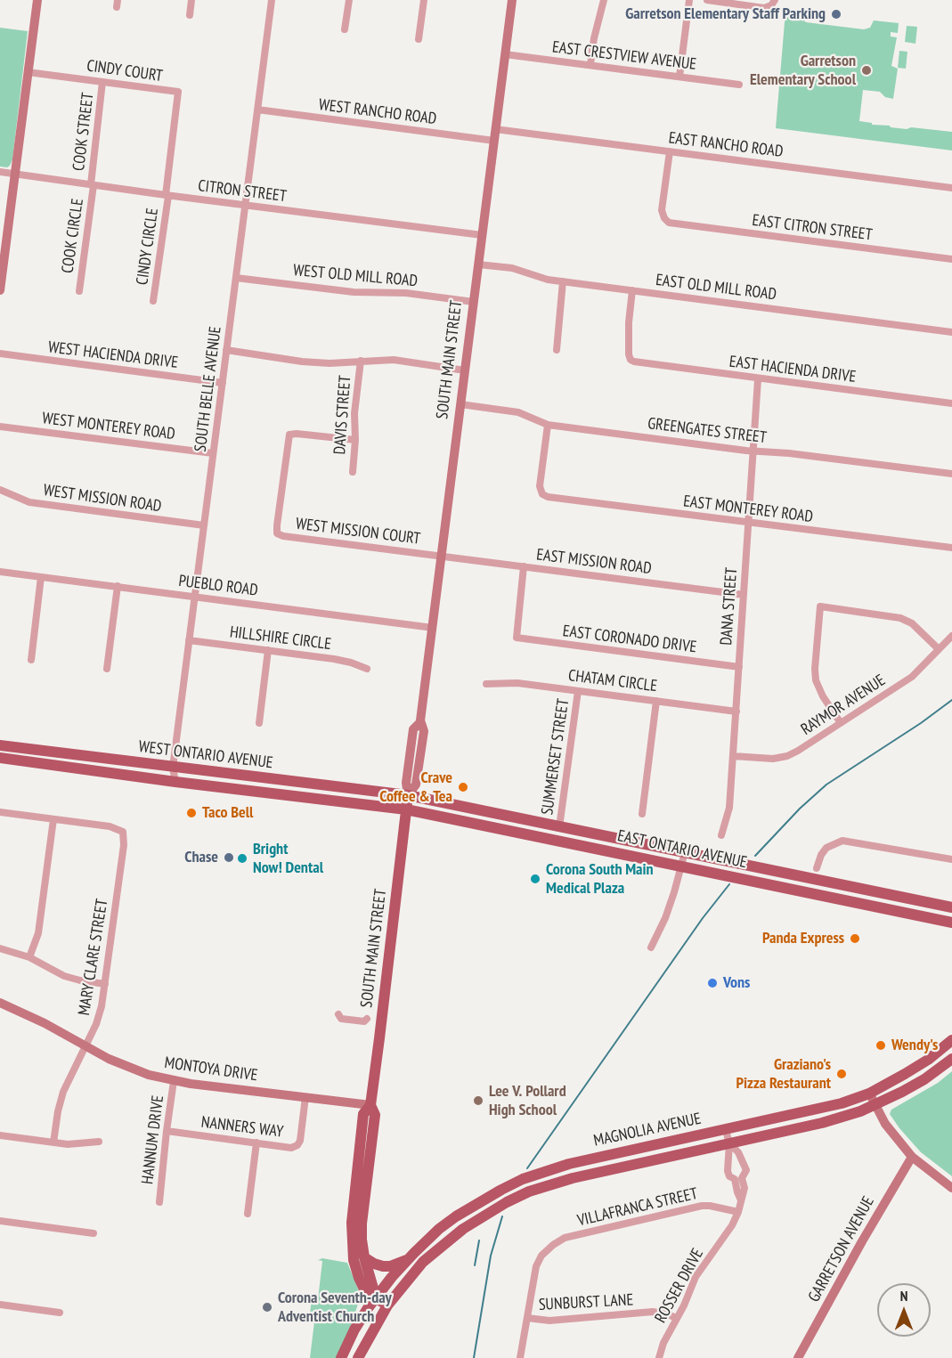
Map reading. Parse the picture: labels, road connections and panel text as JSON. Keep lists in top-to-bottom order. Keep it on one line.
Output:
{"streets":{"main road":["SOUTH MAIN STREET","WEST ONTARIO AVENUE","EAST ONTARIO AVENUE","MAGNOLIA AVENUE"],"street":["EAST CRESTVIEW AVENUE","CINDY COURT","WEST RANCHO ROAD","COOK STREET","EAST RANCHO ROAD","CITRON STREET","EAST CITRON STREET","COOK CIRCLE","CINDY CIRCLE","WEST OLD MILL ROAD","EAST OLD MILL ROAD","WEST HACIENDA DRIVE","EAST HACIENDA DRIVE","SOUTH BELLE AVENUE","DAVIS STREET","WEST MONTEREY ROAD","GREENGATES STREET","WEST MISSION ROAD","EAST MONTEREY ROAD","WEST MISSION COURT","EAST MISSION ROAD","PUEBLO ROAD","DANA STREET","HILLSHIRE CIRCLE","EAST CORONADO DRIVE","CHATAM CIRCLE","RAYMOR AVENUE","SUMMERSET STREET","MARY CLARE STREET","MONTOYA DRIVE","NANNERS WAY","HANNUM DRIVE","VILLAFRANCA STREET","GARRETSON AVENUE","ROSSER DRIVE","SUNBURST LANE"]},"crossings":[["EAST CRESTVIEW AVENUE","SOUTH MAIN STREET"],["CINDY COURT","COOK STREET"],["CINDY COURT","CITRON STREET"],["CINDY COURT","CINDY CIRCLE"],["WEST RANCHO ROAD","SOUTH MAIN STREET"],["WEST RANCHO ROAD","SOUTH BELLE AVENUE"],["COOK STREET","CITRON STREET"],["COOK STREET","COOK CIRCLE"],["EAST RANCHO ROAD","EAST CITRON STREET"],["EAST RANCHO ROAD","SOUTH MAIN STREET"],["CITRON STREET","COOK CIRCLE"],["CITRON STREET","CINDY CIRCLE"],["CITRON STREET","SOUTH MAIN STREET"],["CITRON STREET","SOUTH BELLE AVENUE"],["WEST OLD MILL ROAD","SOUTH MAIN STREET"],["WEST OLD MILL ROAD","SOUTH BELLE AVENUE"],["EAST OLD MILL ROAD","SOUTH MAIN STREET"],["EAST OLD MILL ROAD","EAST HACIENDA DRIVE"],["WEST HACIENDA DRIVE","SOUTH BELLE AVENUE"],["SOUTH MAIN STREET","GREENGATES STREET"],["SOUTH MAIN STREET","WEST MISSION COURT"],["SOUTH MAIN STREET","EAST MISSION ROAD"],["SOUTH MAIN STREET","PUEBLO ROAD"],["SOUTH MAIN STREET","WEST ONTARIO AVENUE"],["SOUTH MAIN STREET","EAST ONTARIO AVENUE"],["SOUTH MAIN STREET","MONTOYA DRIVE"],["SOUTH MAIN STREET","MAGNOLIA AVENUE"],["EAST HACIENDA DRIVE","DANA STREET"],["SOUTH BELLE AVENUE","WEST MONTEREY ROAD"],["SOUTH BELLE AVENUE","WEST MISSION ROAD"],["SOUTH BELLE AVENUE","PUEBLO ROAD"],["SOUTH BELLE AVENUE","HILLSHIRE CIRCLE"],["SOUTH BELLE AVENUE","WEST ONTARIO AVENUE"],["DAVIS STREET","WEST MISSION COURT"],["GREENGATES STREET","EAST MONTEREY ROAD"],["GREENGATES STREET","DANA STREET"],["EAST MONTEREY ROAD","DANA STREET"],["WEST MISSION COURT","EAST MISSION ROAD"],["EAST MISSION ROAD","DANA STREET"],["EAST MISSION ROAD","EAST CORONADO DRIVE"],["DANA STREET","EAST CORONADO DRIVE"],["DANA STREET","CHATAM CIRCLE"],["DANA STREET","RAYMOR AVENUE"],["CHATAM CIRCLE","SUMMERSET STREET"],["WEST ONTARIO AVENUE","EAST ONTARIO AVENUE"],["SUMMERSET STREET","EAST ONTARIO AVENUE"],["MARY CLARE STREET","MONTOYA DRIVE"],["MONTOYA DRIVE","NANNERS WAY"],["MONTOYA DRIVE","HANNUM DRIVE"],["NANNERS WAY","HANNUM DRIVE"],["MAGNOLIA AVENUE","ROSSER DRIVE"],["VILLAFRANCA STREET","ROSSER DRIVE"],["VILLAFRANCA STREET","SUNBURST LANE"],["ROSSER DRIVE","SUNBURST LANE"]],"places":["Garretson Elementary Staff Parking","Garretson Elementary School","Crave Coffee & Tea","Taco Bell","Chase","Bright Now! Dental","Corona South Main Medical Plaza","Panda Express","Vons","Wendy's","Graziano's Pizza Restaurant","Lee V. Pollard High School","Corona Seventh-day Adventist Church"],"north":"top"}
